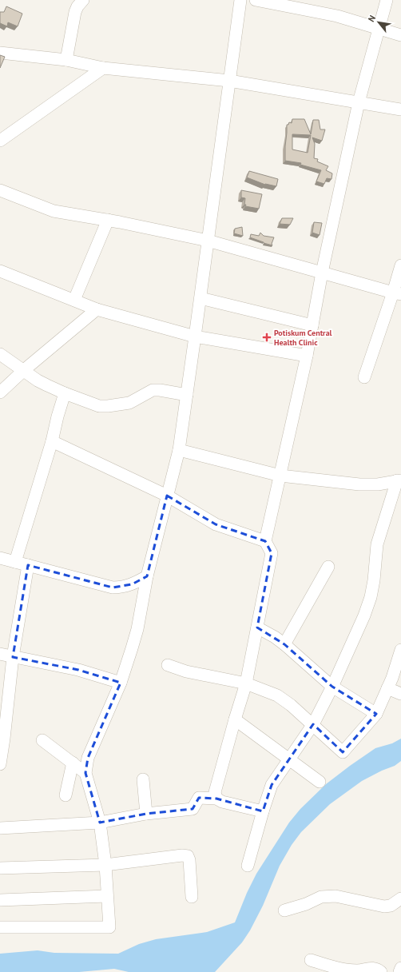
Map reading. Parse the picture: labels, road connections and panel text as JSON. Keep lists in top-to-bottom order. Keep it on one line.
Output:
{"places":{"health":["Potiskum Central Health Clinic"]},"north":"top left"}
